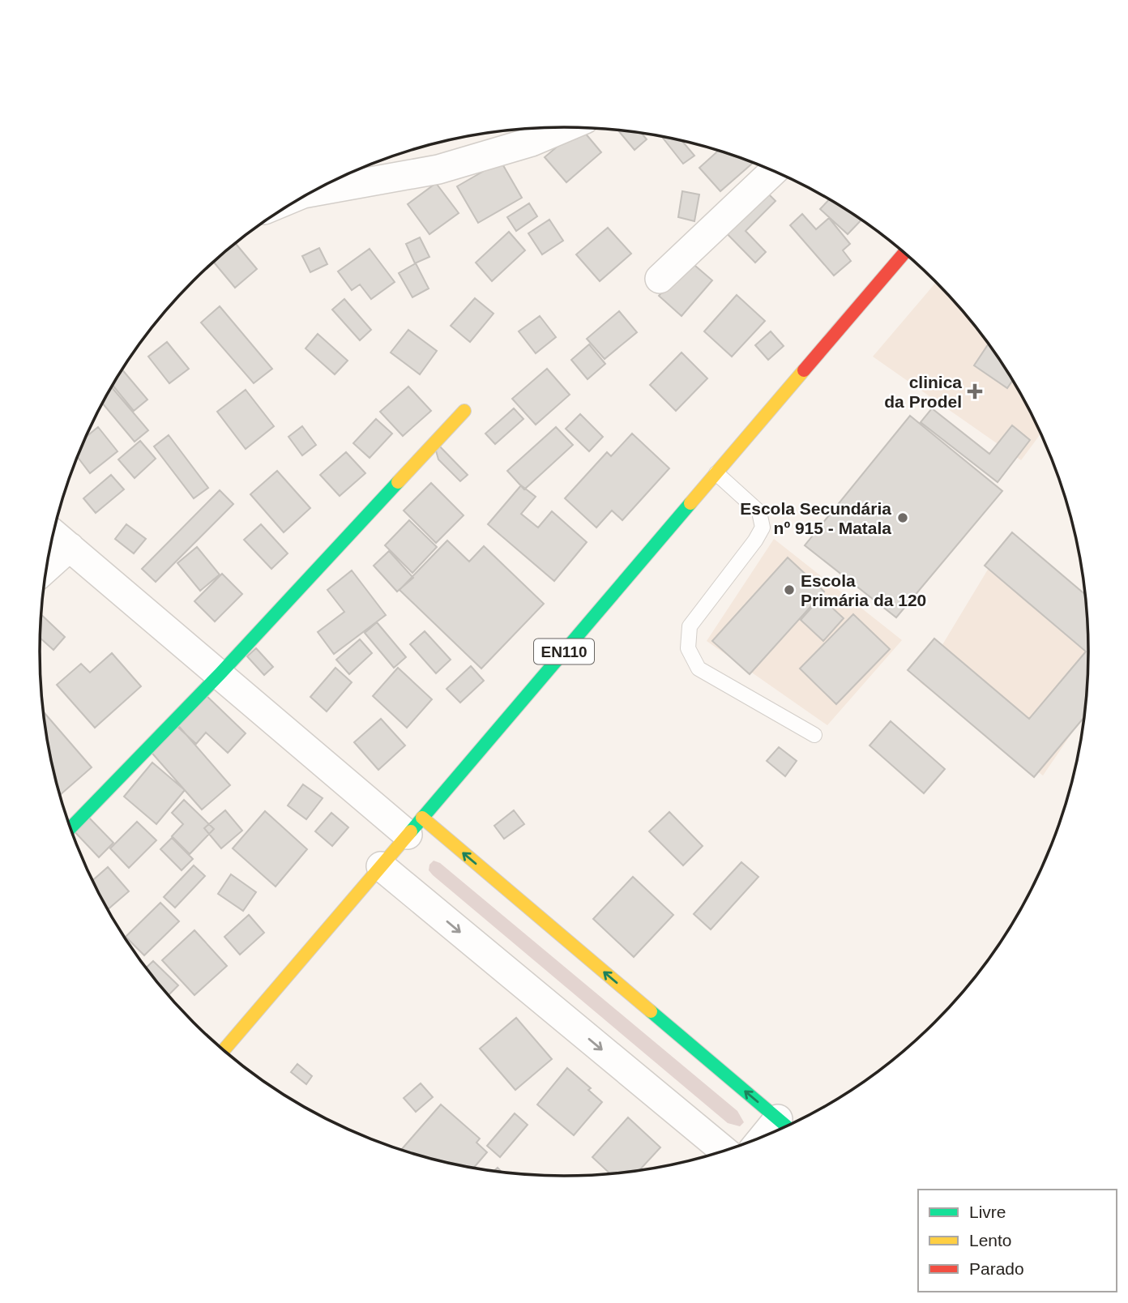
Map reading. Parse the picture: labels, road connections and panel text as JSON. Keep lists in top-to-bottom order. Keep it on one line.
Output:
{"streets":{"street":["EN110"]},"places":{"health":["clinica da Prodel"],"other":["Escola Secundária nº 915 - Matala","Escola Primária da 120"]},"legend":["Livre","Lento","Parado"]}
